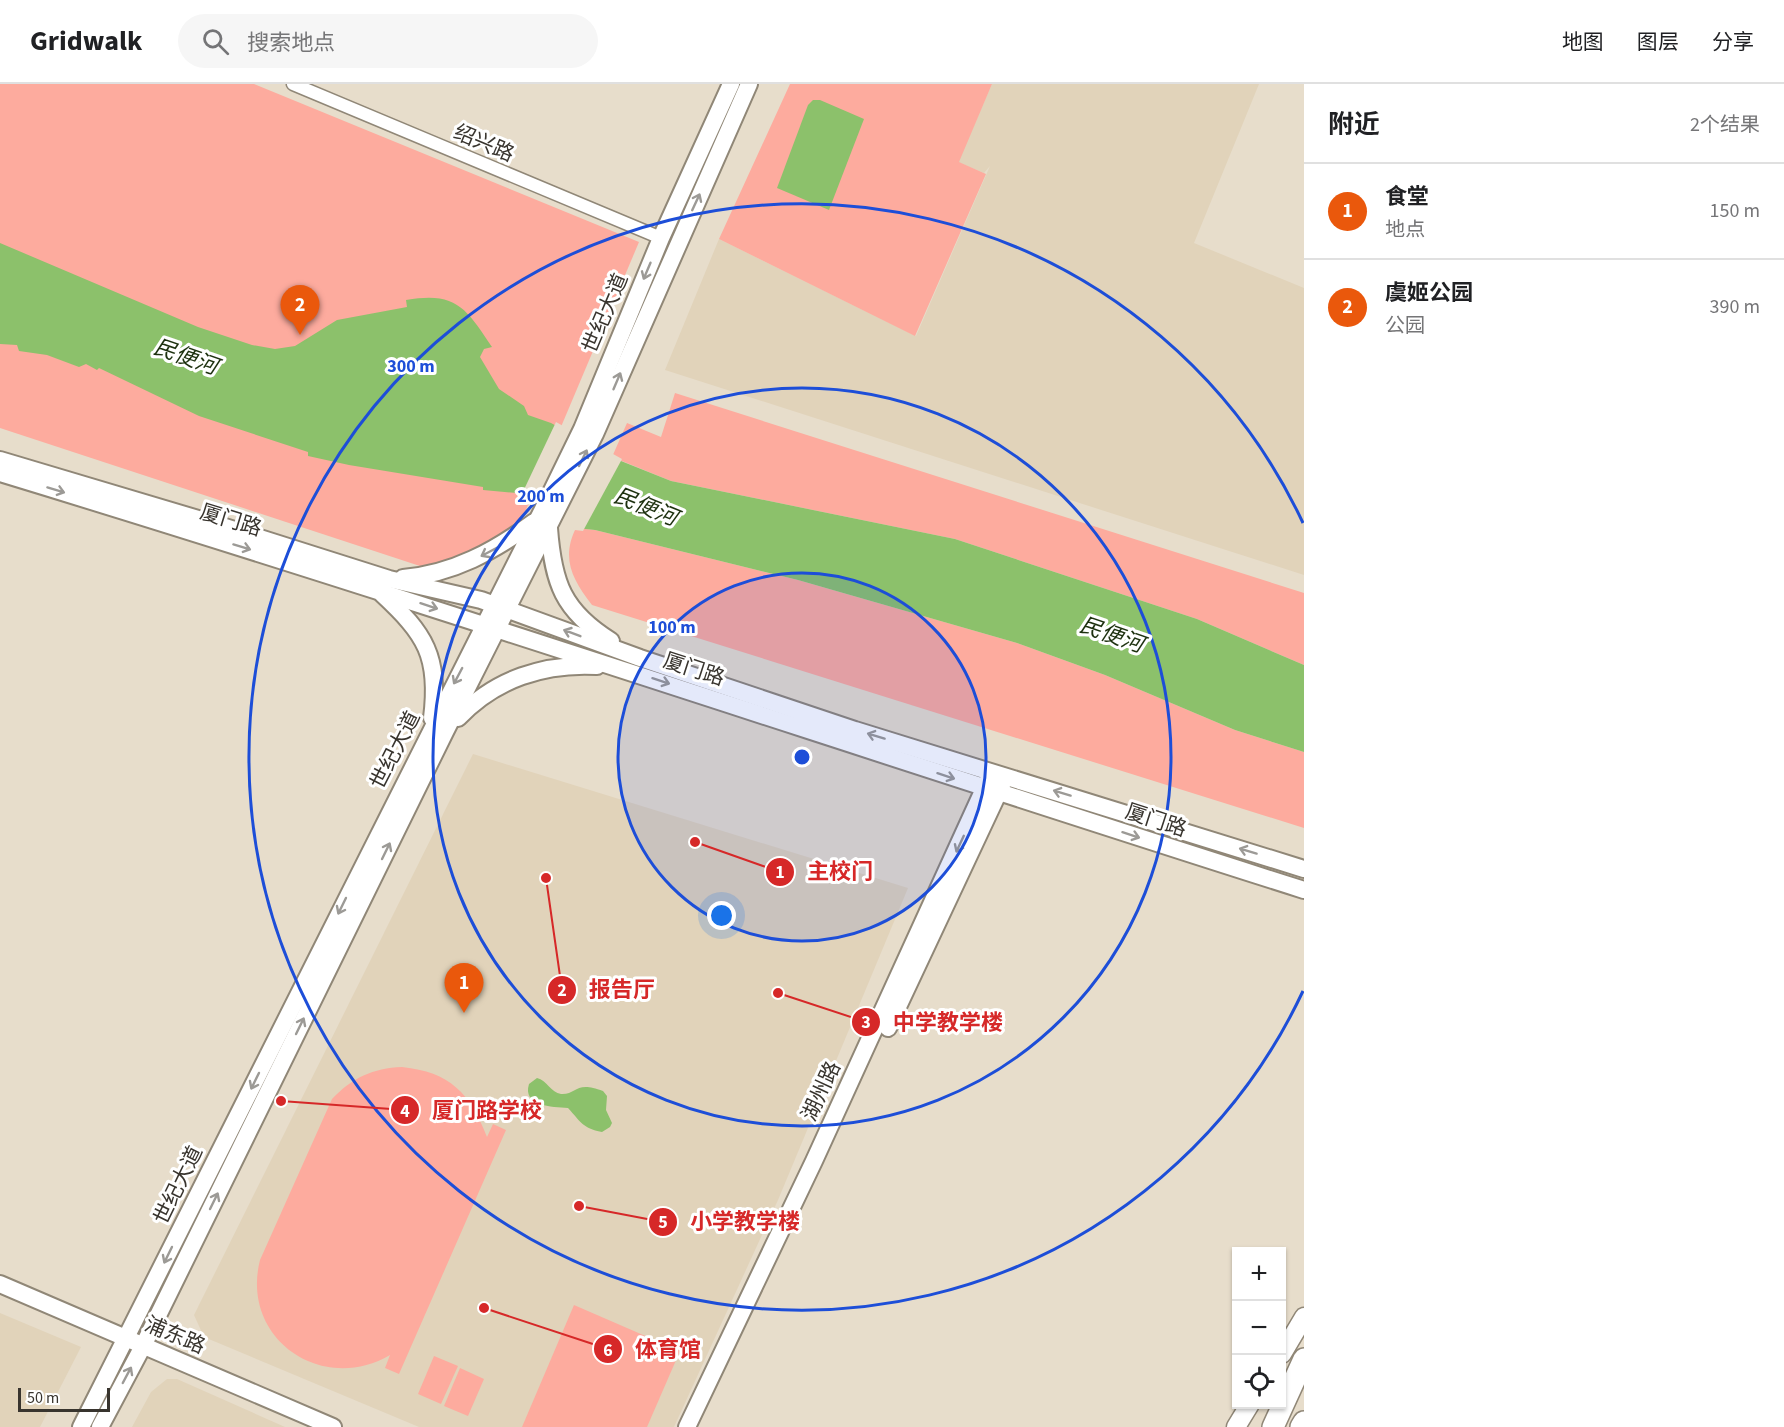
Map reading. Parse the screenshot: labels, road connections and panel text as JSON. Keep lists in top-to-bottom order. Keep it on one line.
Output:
{"streets":{"street":["绍兴路","世纪大道","厦门路","湖州路","浦东路"]},"crossings":[["绍兴路","世纪大道"],["世纪大道","厦门路"],["世纪大道","浦东路"],["厦门路","湖州路"]],"water":["民便河"],"places":["主校门","报告厅","中学教学楼","厦门路学校","小学教学楼","体育馆"],"scale_bar":"50 m","page":{"header":"Gridwalk","search":"搜索地点","nav":["地图","图层","分享"],"heading":["附近","2个结果"],"list":[{"mark":"1","name":"食堂","note":"地点","value":"150 m"},{"mark":"2","name":"虞姬公园","note":"公园","value":"390 m"}],"pins":["2","1"],"map_buttons":["+","−"],"scale":"50 m"},"rings":["300 m","200 m","100 m"]}
